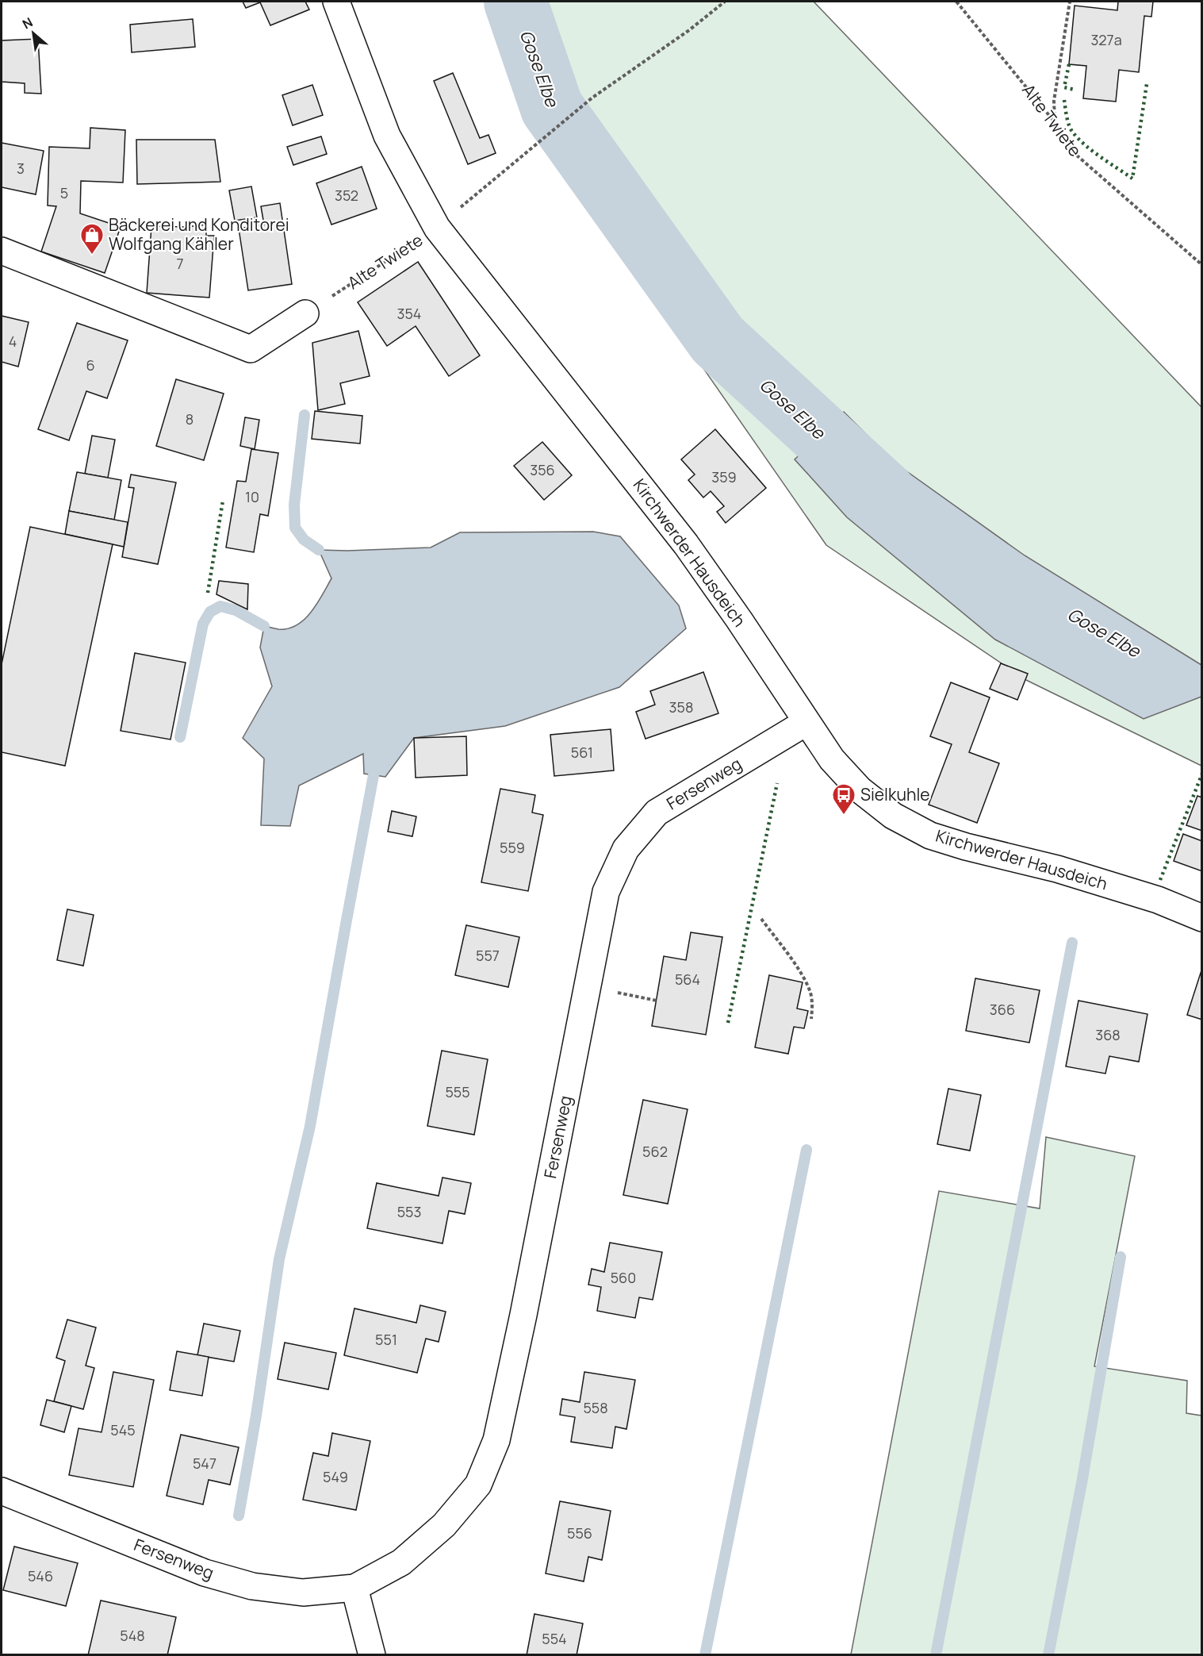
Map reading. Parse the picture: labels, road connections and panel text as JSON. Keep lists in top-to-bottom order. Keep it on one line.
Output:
{"streets":{"street":["Kirchwerder Hausdeich","Fersenweg"],"path":["Alte Twiete"]},"crossings":[["Alte Twiete","Kirchwerder Hausdeich"],["Kirchwerder Hausdeich","Fersenweg"]],"water":["Gose Elbe"],"places":{"shop":["Bäckerei und Konditorei Wolfgang Kähler"],"bus stop":["Sielkuhle"]},"house_numbers":["327a","3","5","352","7","354","4","6","8","356","359","10","358","561","559","557","564","366","368","555","562","553","560","551","558","545","547","549","556","546","548","554"],"north":"top left"}
